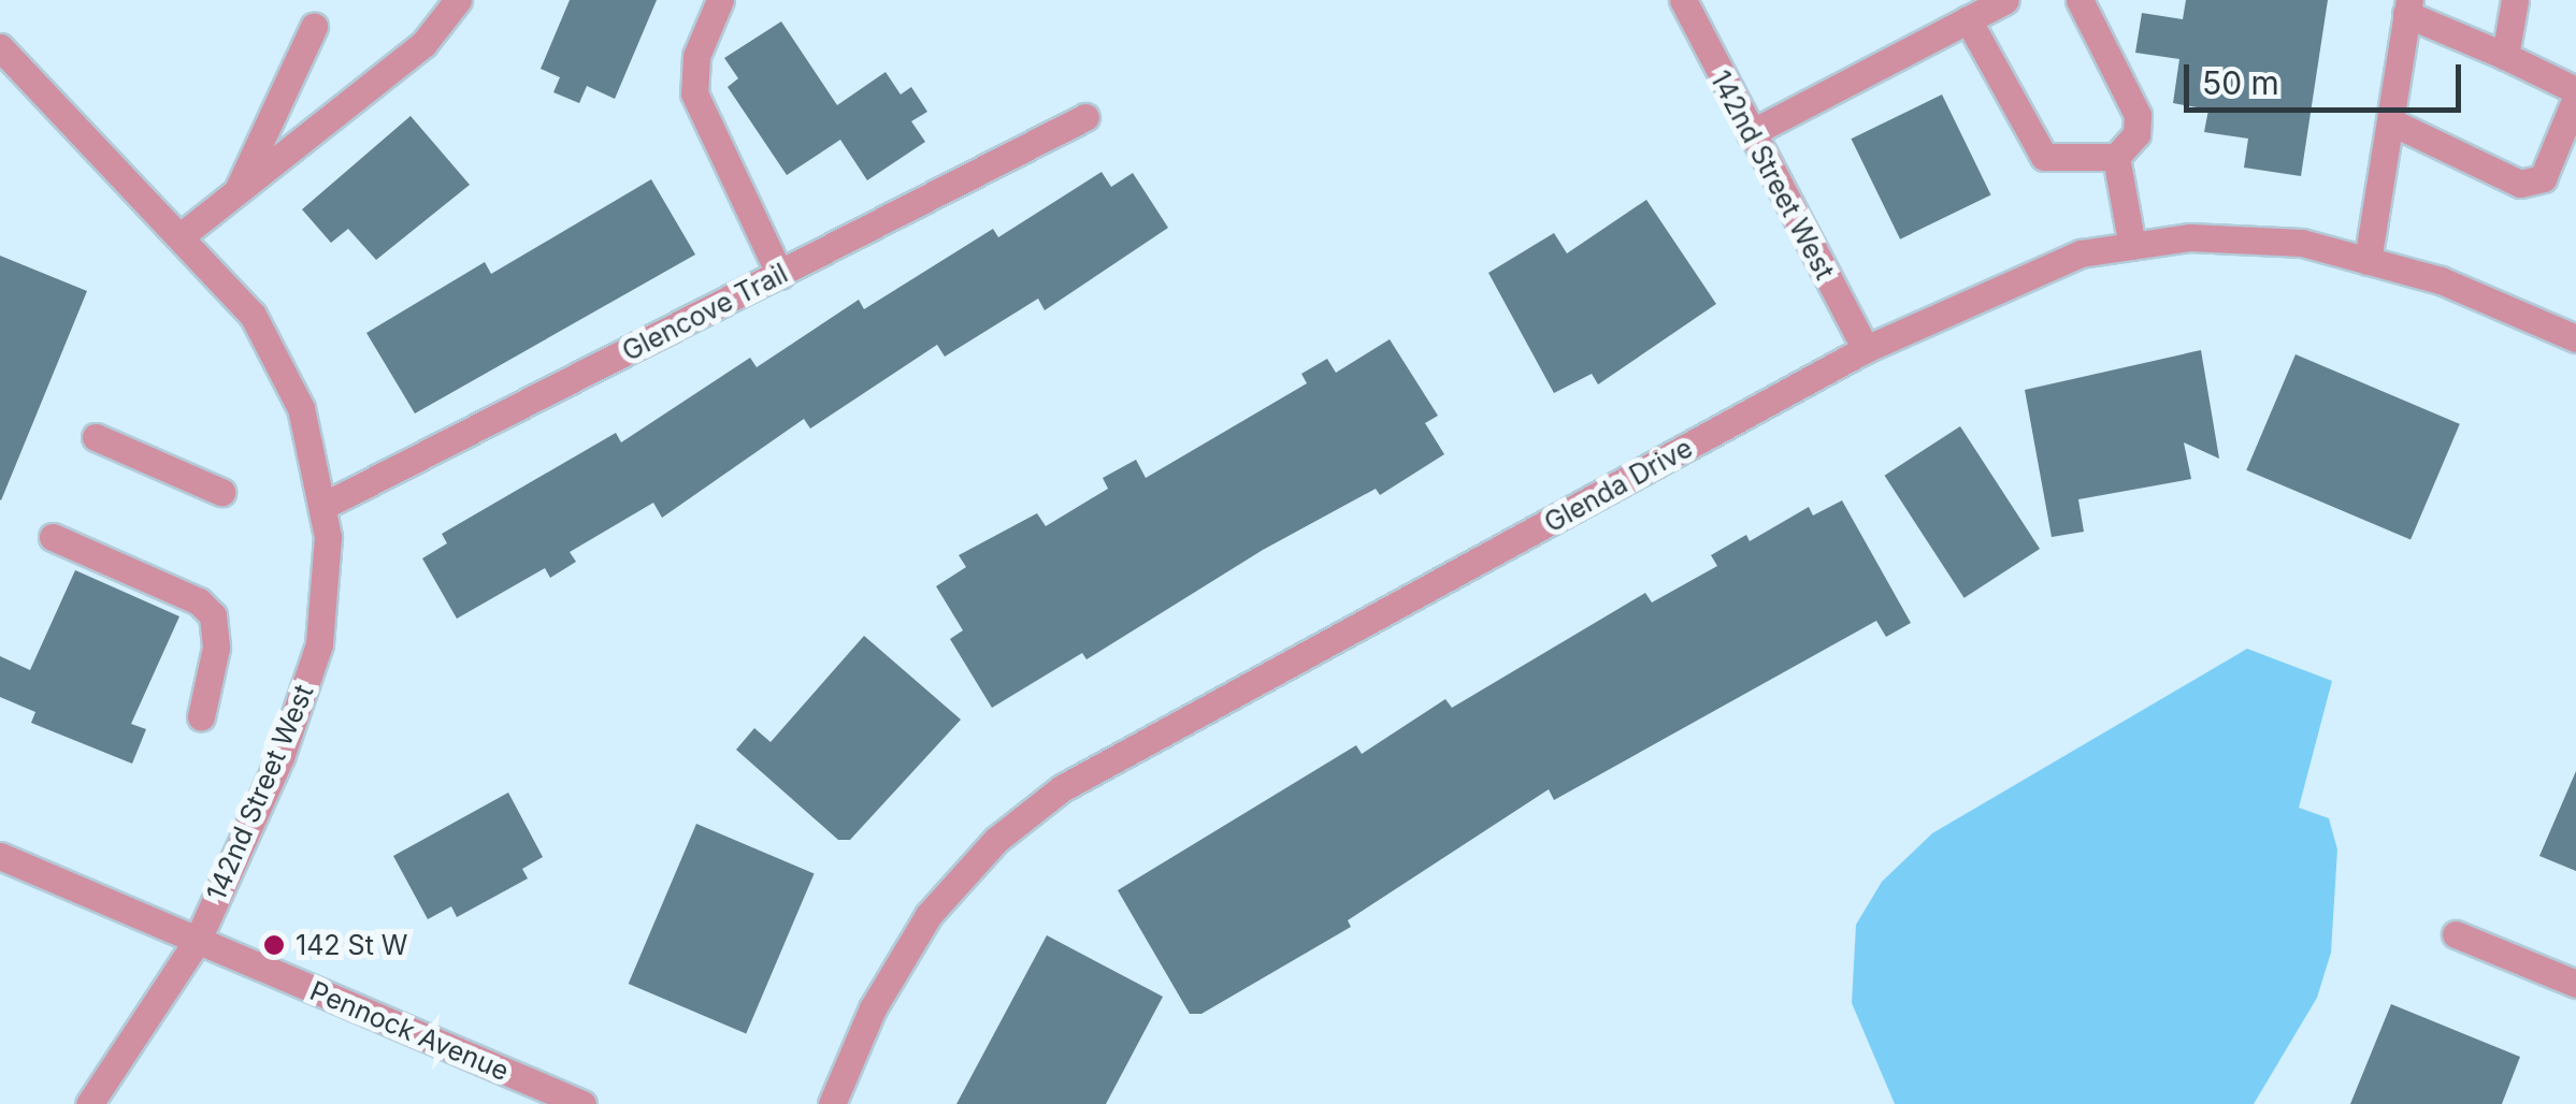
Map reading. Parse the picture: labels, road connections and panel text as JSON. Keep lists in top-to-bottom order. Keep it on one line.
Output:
{"streets":{"street":["142nd Street West","Glencove Trail","Glenda Drive","Pennock Avenue"]},"crossings":[["142nd Street West","Glencove Trail"],["142nd Street West","Glenda Drive"],["142nd Street West","Pennock Avenue"]],"places":["142 St W"],"scale_bar":"50 m"}
